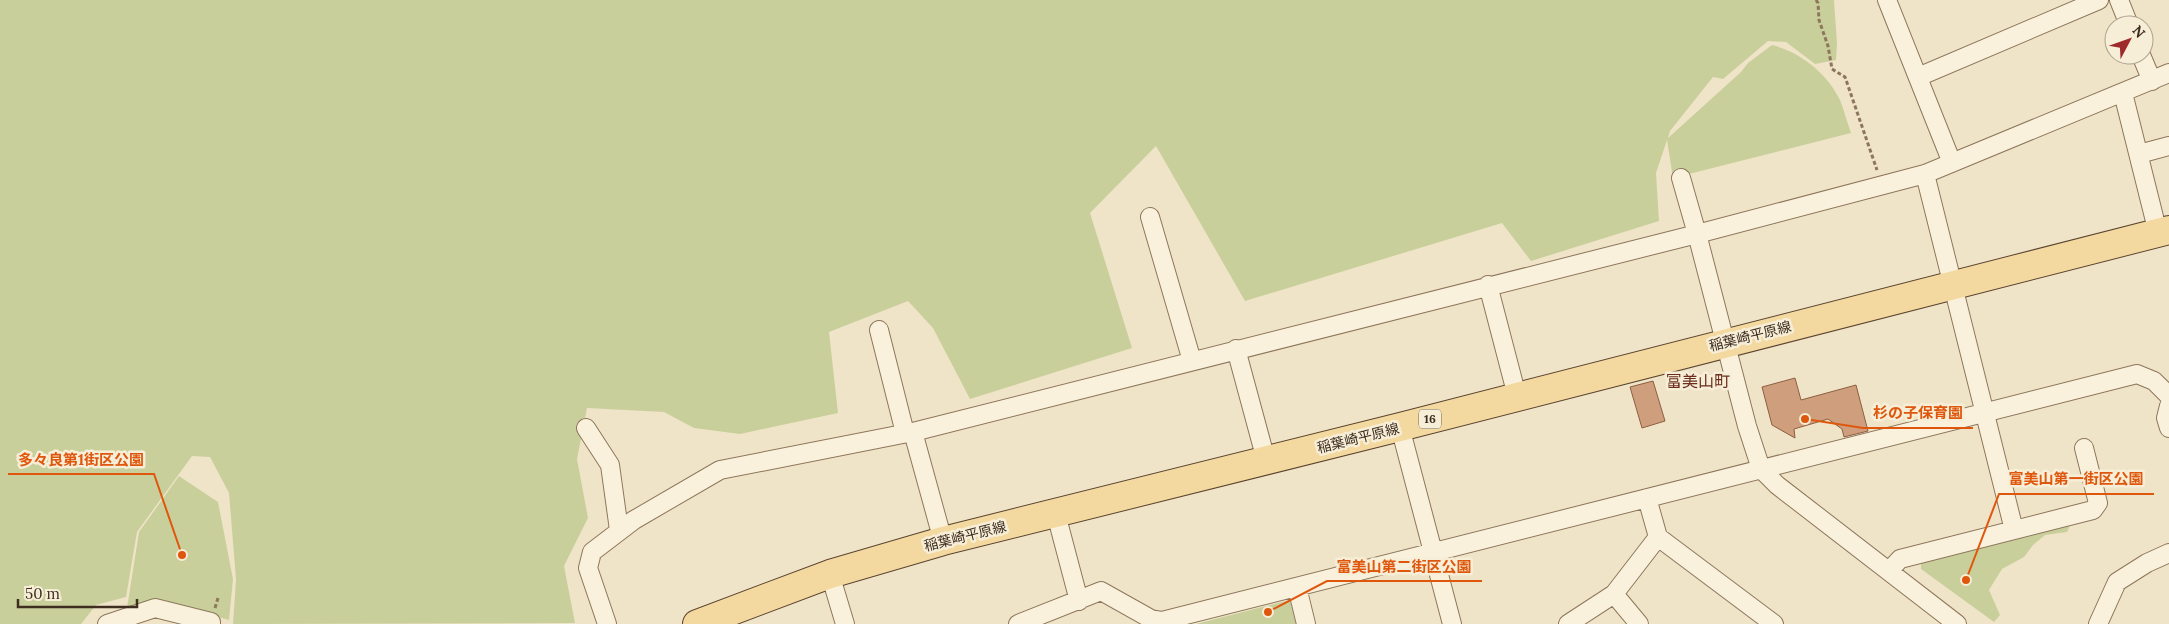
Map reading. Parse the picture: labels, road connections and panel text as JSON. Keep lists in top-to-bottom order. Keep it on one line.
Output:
{"streets":{"main road":["稲葉崎平原線","16"]},"districts":["富美山町"],"places":["杉の子保育園","多々良第1街区公園","富美山第一街区公園","富美山第二街区公園"],"scale_bar":"50 m","north":"top right"}
